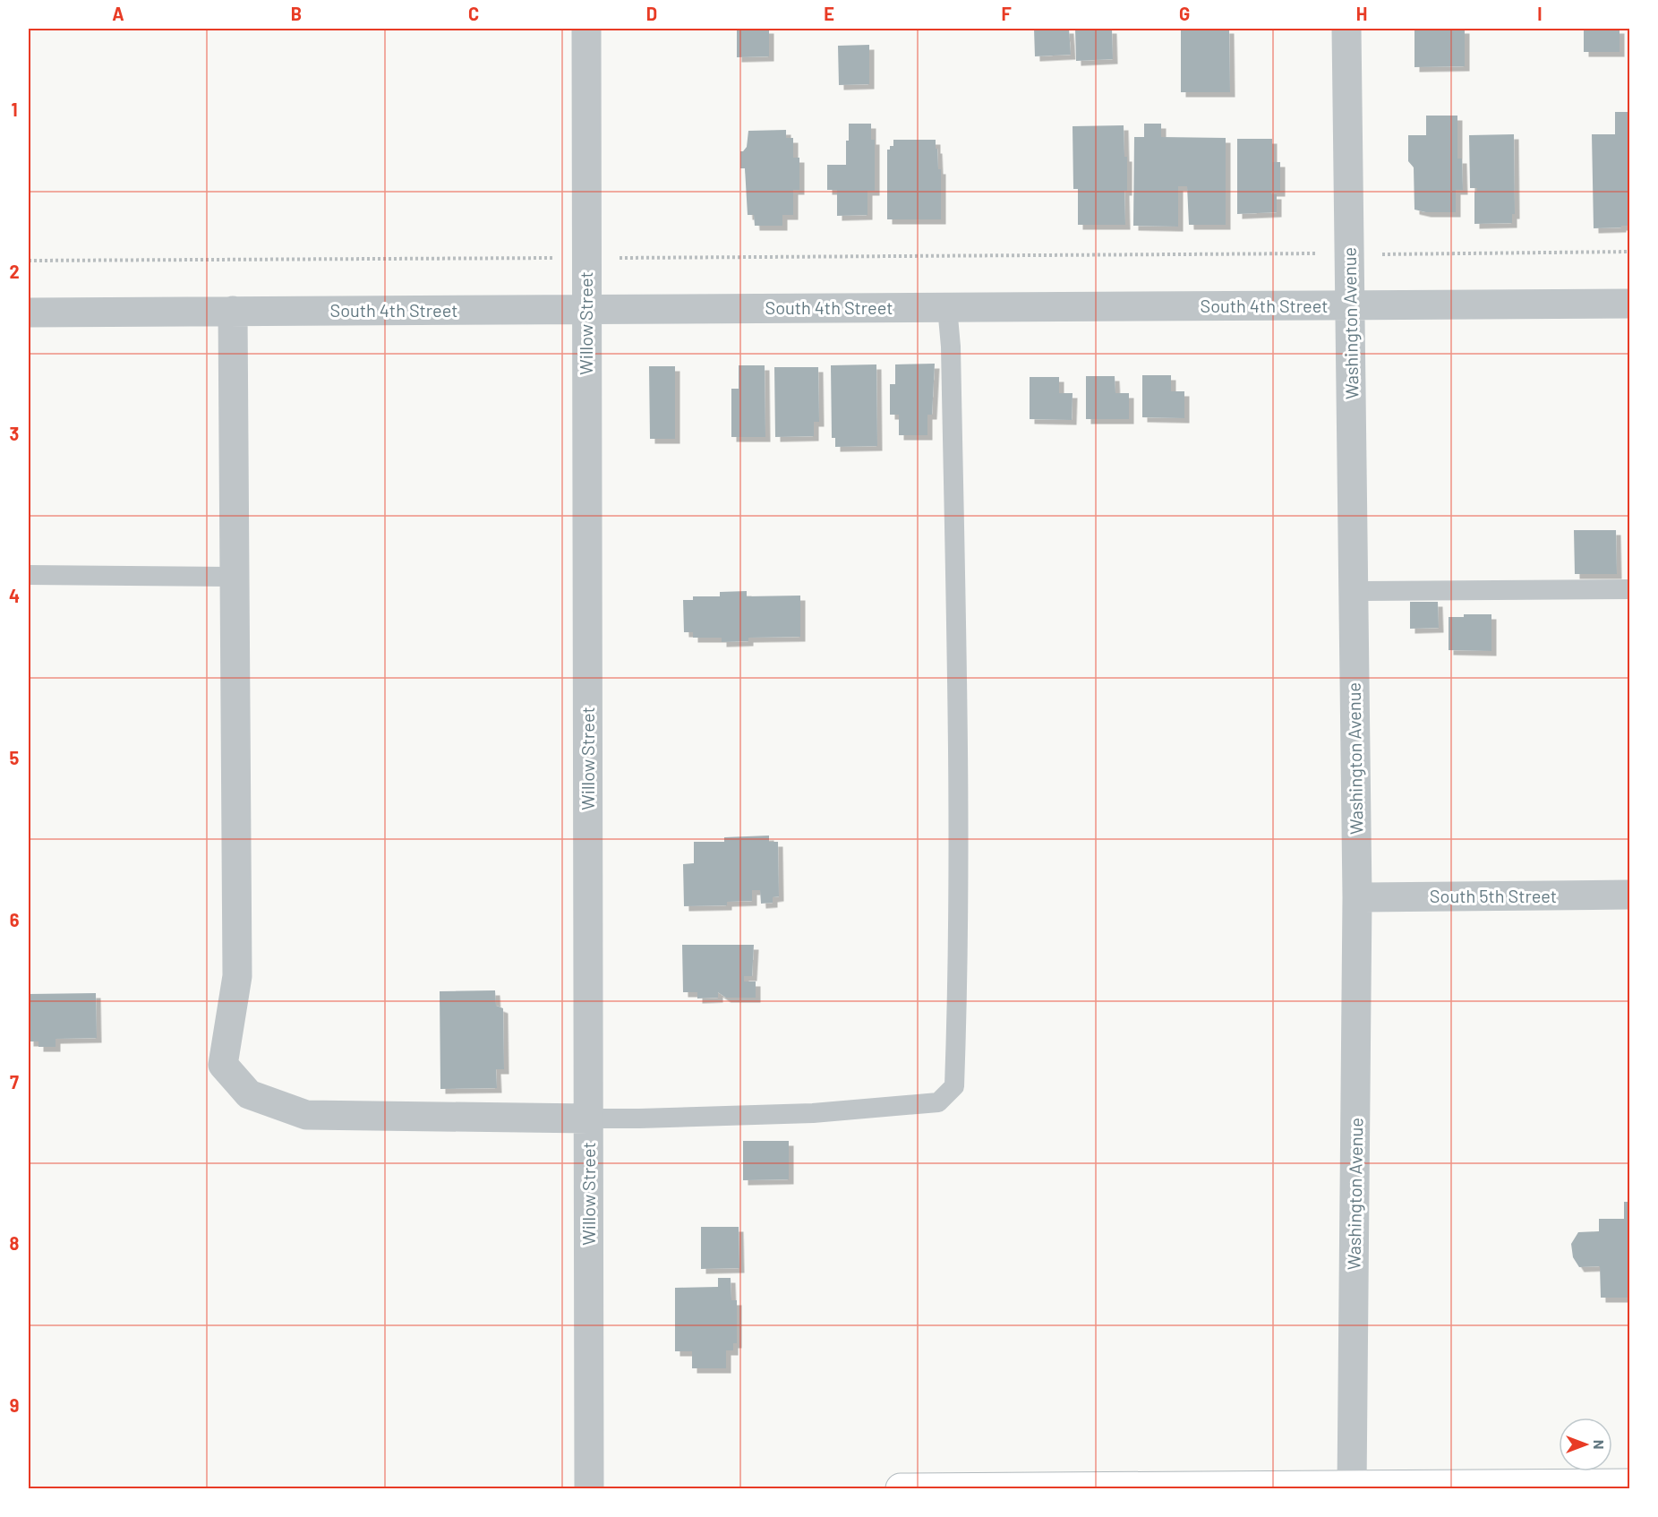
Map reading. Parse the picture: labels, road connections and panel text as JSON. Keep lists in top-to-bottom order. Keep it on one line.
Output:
{"streets":{"street":["South 4th Street","Willow Street","Washington Avenue","South 5th Street"]},"crossings":[["South 4th Street","Willow Street"],["South 4th Street","Washington Avenue"],["Washington Avenue","South 5th Street"]],"north":"right","grid":{"columns":["A","B","C","D","E","F","G","H","I"],"rows":["1","2","3","4","5","6","7","8","9"]}}
